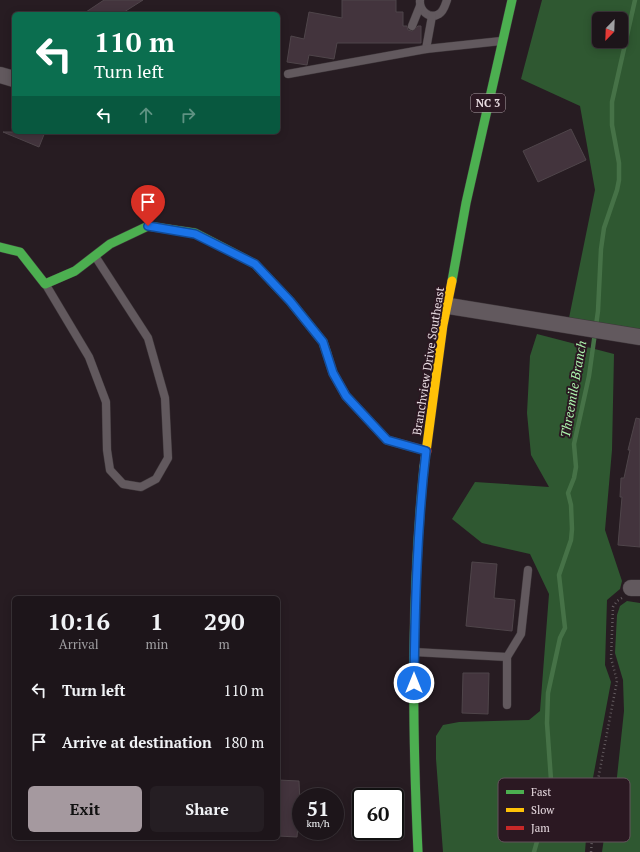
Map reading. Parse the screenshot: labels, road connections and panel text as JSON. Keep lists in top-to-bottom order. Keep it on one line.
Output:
{"streets":{"main road":["NC 3","Branchview Drive Southeast"]},"water":["Threemile Branch"],"legend":["Fast","Slow","Jam"],"north":"bottom left","page":{"turn":["110 m","Turn left"],"eta":["10:16","Arrival","1","min","290","m"],"list":[{"name":"Turn left","value":"110 m"},{"name":"Arrive at destination","value":"180 m"}],"buttons":["Exit","Share"],"speed":"51 km/h","limit":"60"}}
